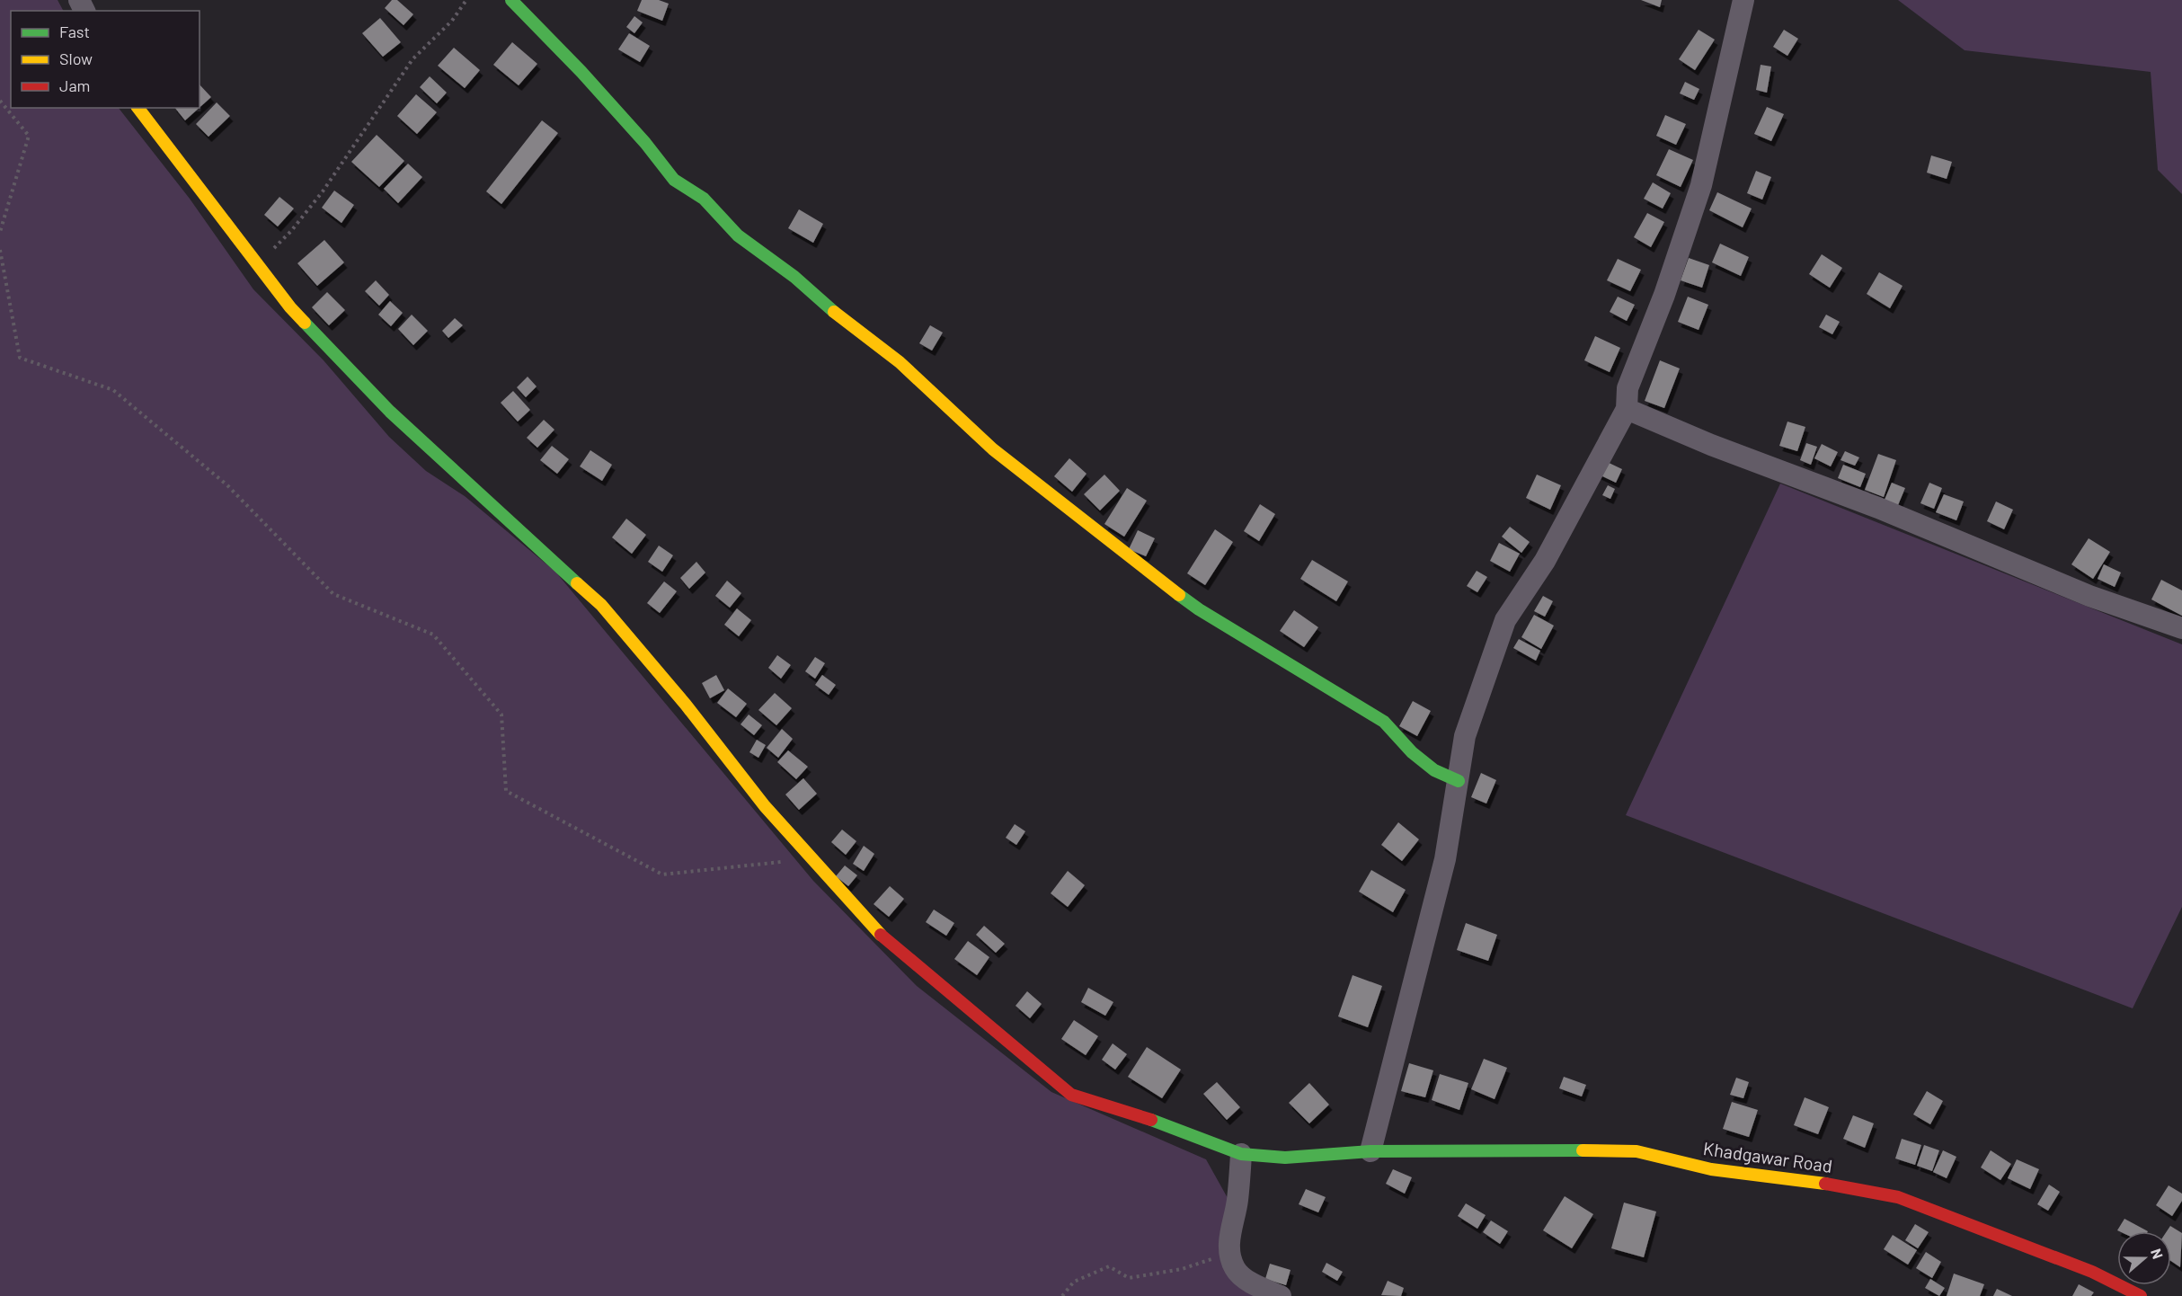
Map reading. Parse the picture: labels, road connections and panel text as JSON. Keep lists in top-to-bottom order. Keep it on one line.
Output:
{"streets":{"street":["Khadgawar Road"]},"legend":["Fast","Slow","Jam"],"north":"right"}
